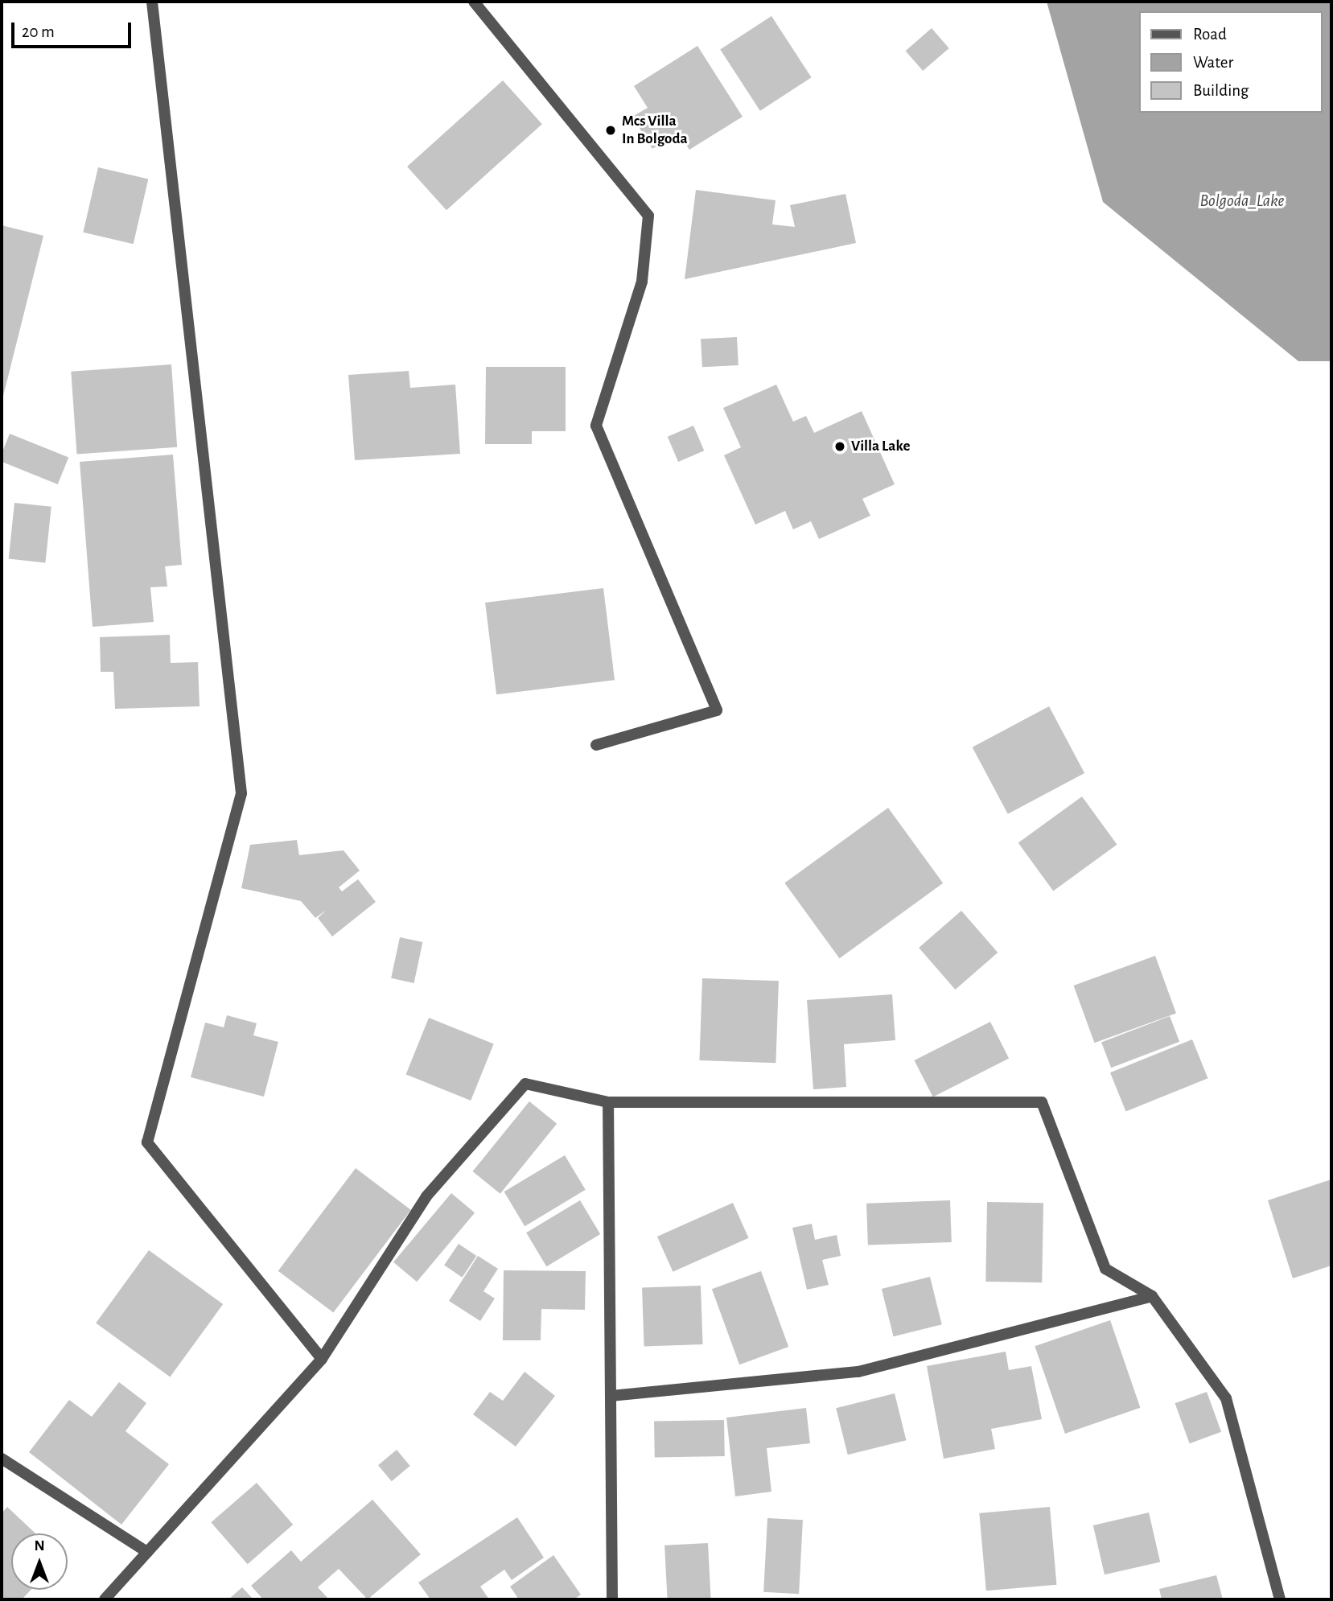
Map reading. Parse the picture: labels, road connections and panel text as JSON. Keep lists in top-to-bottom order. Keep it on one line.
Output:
{"water":["Bolgoda_Lake"],"places":["Mcs Villa In Bolgoda","Villa Lake"],"legend":["Road","Water","Building"],"scale_bar":"20 m","north":"top"}
